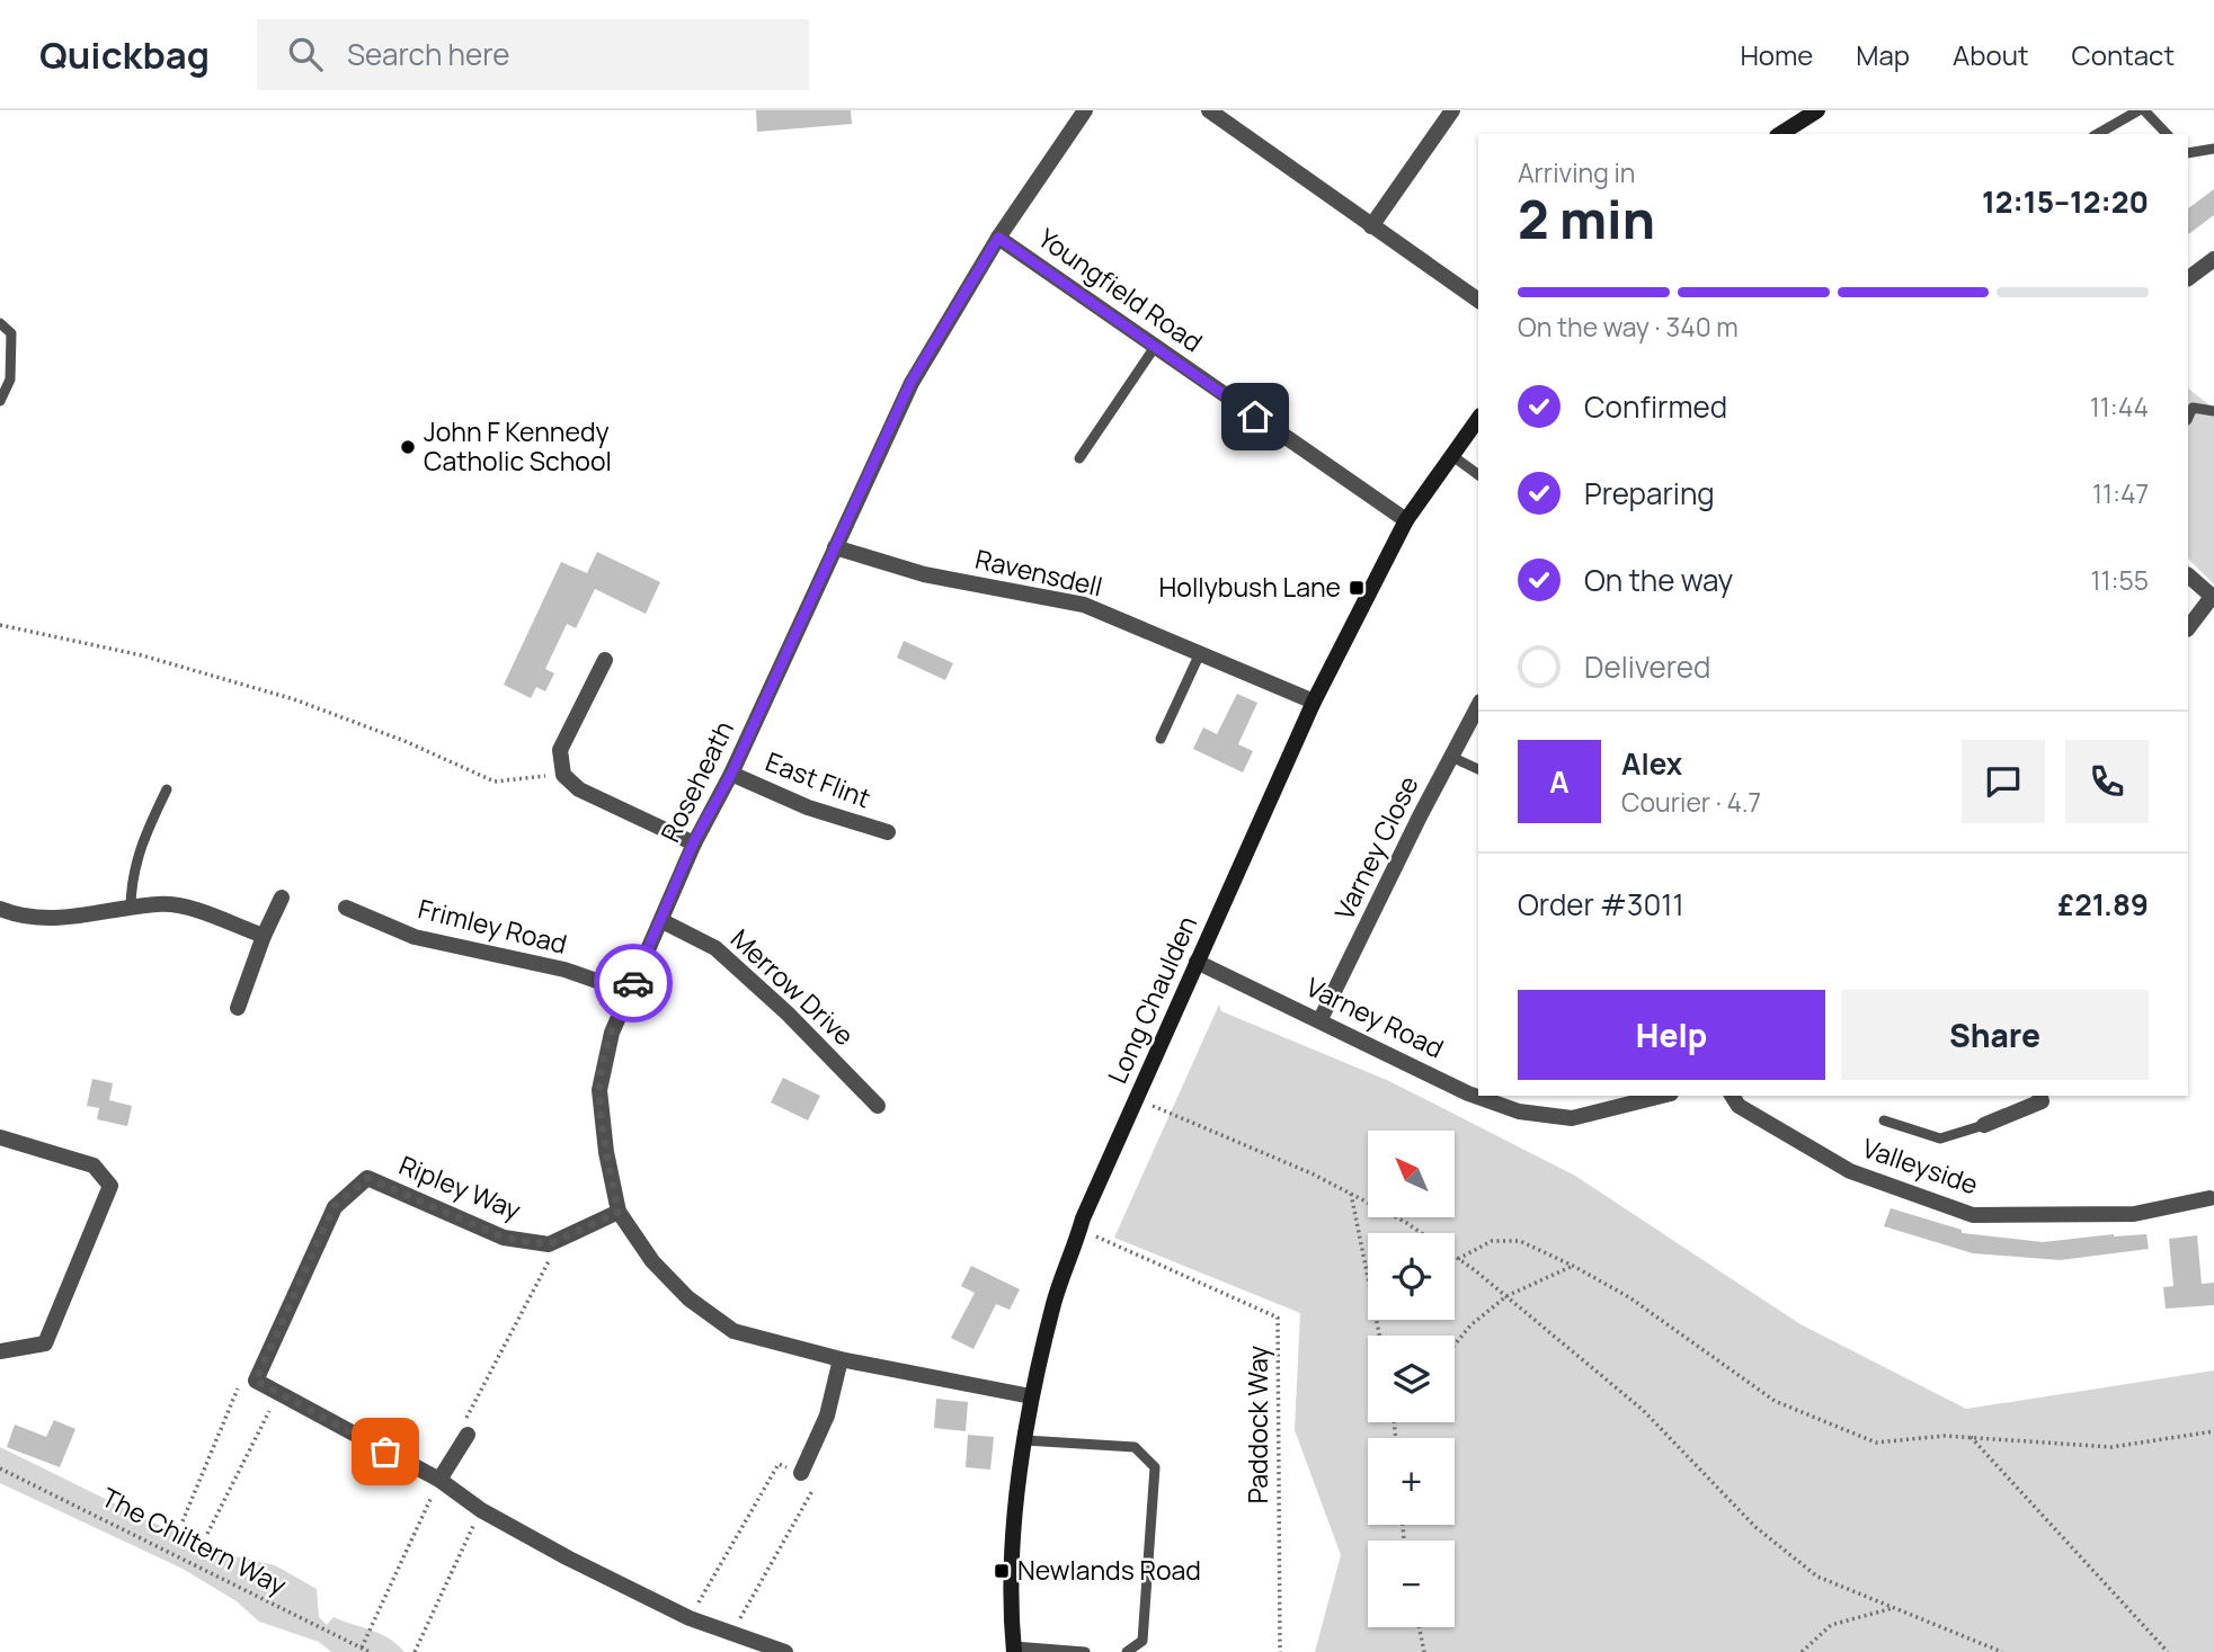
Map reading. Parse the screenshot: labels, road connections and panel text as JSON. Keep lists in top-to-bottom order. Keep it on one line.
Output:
{"streets":{"street":["Youngfield Road","Ravensdell","East Flint","Roseheath","Varney Close","Frimley Road","Merrow Drive","Long Chaulden","Varney Road","Valleyside","Ripley Way"],"path":["Paddock Way","The Chiltern Way"]},"crossings":[["Youngfield Road","Roseheath"],["Youngfield Road","Long Chaulden"],["Ravensdell","Roseheath"],["Ravensdell","Long Chaulden"],["East Flint","Roseheath"],["Roseheath","Frimley Road"],["Roseheath","Merrow Drive"],["Roseheath","Long Chaulden"],["Varney Close","Varney Road"],["Long Chaulden","Varney Road"],["Long Chaulden","Paddock Way"]],"places":{"other":["John F Kennedy Catholic School"],"transit":["Hollybush Lane","Newlands Road"]},"north":"top left","page":{"header":"Quickbag","search":"Search here","nav":["Home","Map","About","Contact"],"heading":["2 min","Arriving in","12:15–12:20"],"panel":["Alex","Courier · 4.7","Order #3011","£21.89"],"bar":"On the way · 340 m","list":[["Confirmed","11:44"],["Preparing","11:47"],["On the way","11:55"],"Delivered"],"round":"A","buttons":["Help","Share"],"map_buttons":["+","−"]}}
